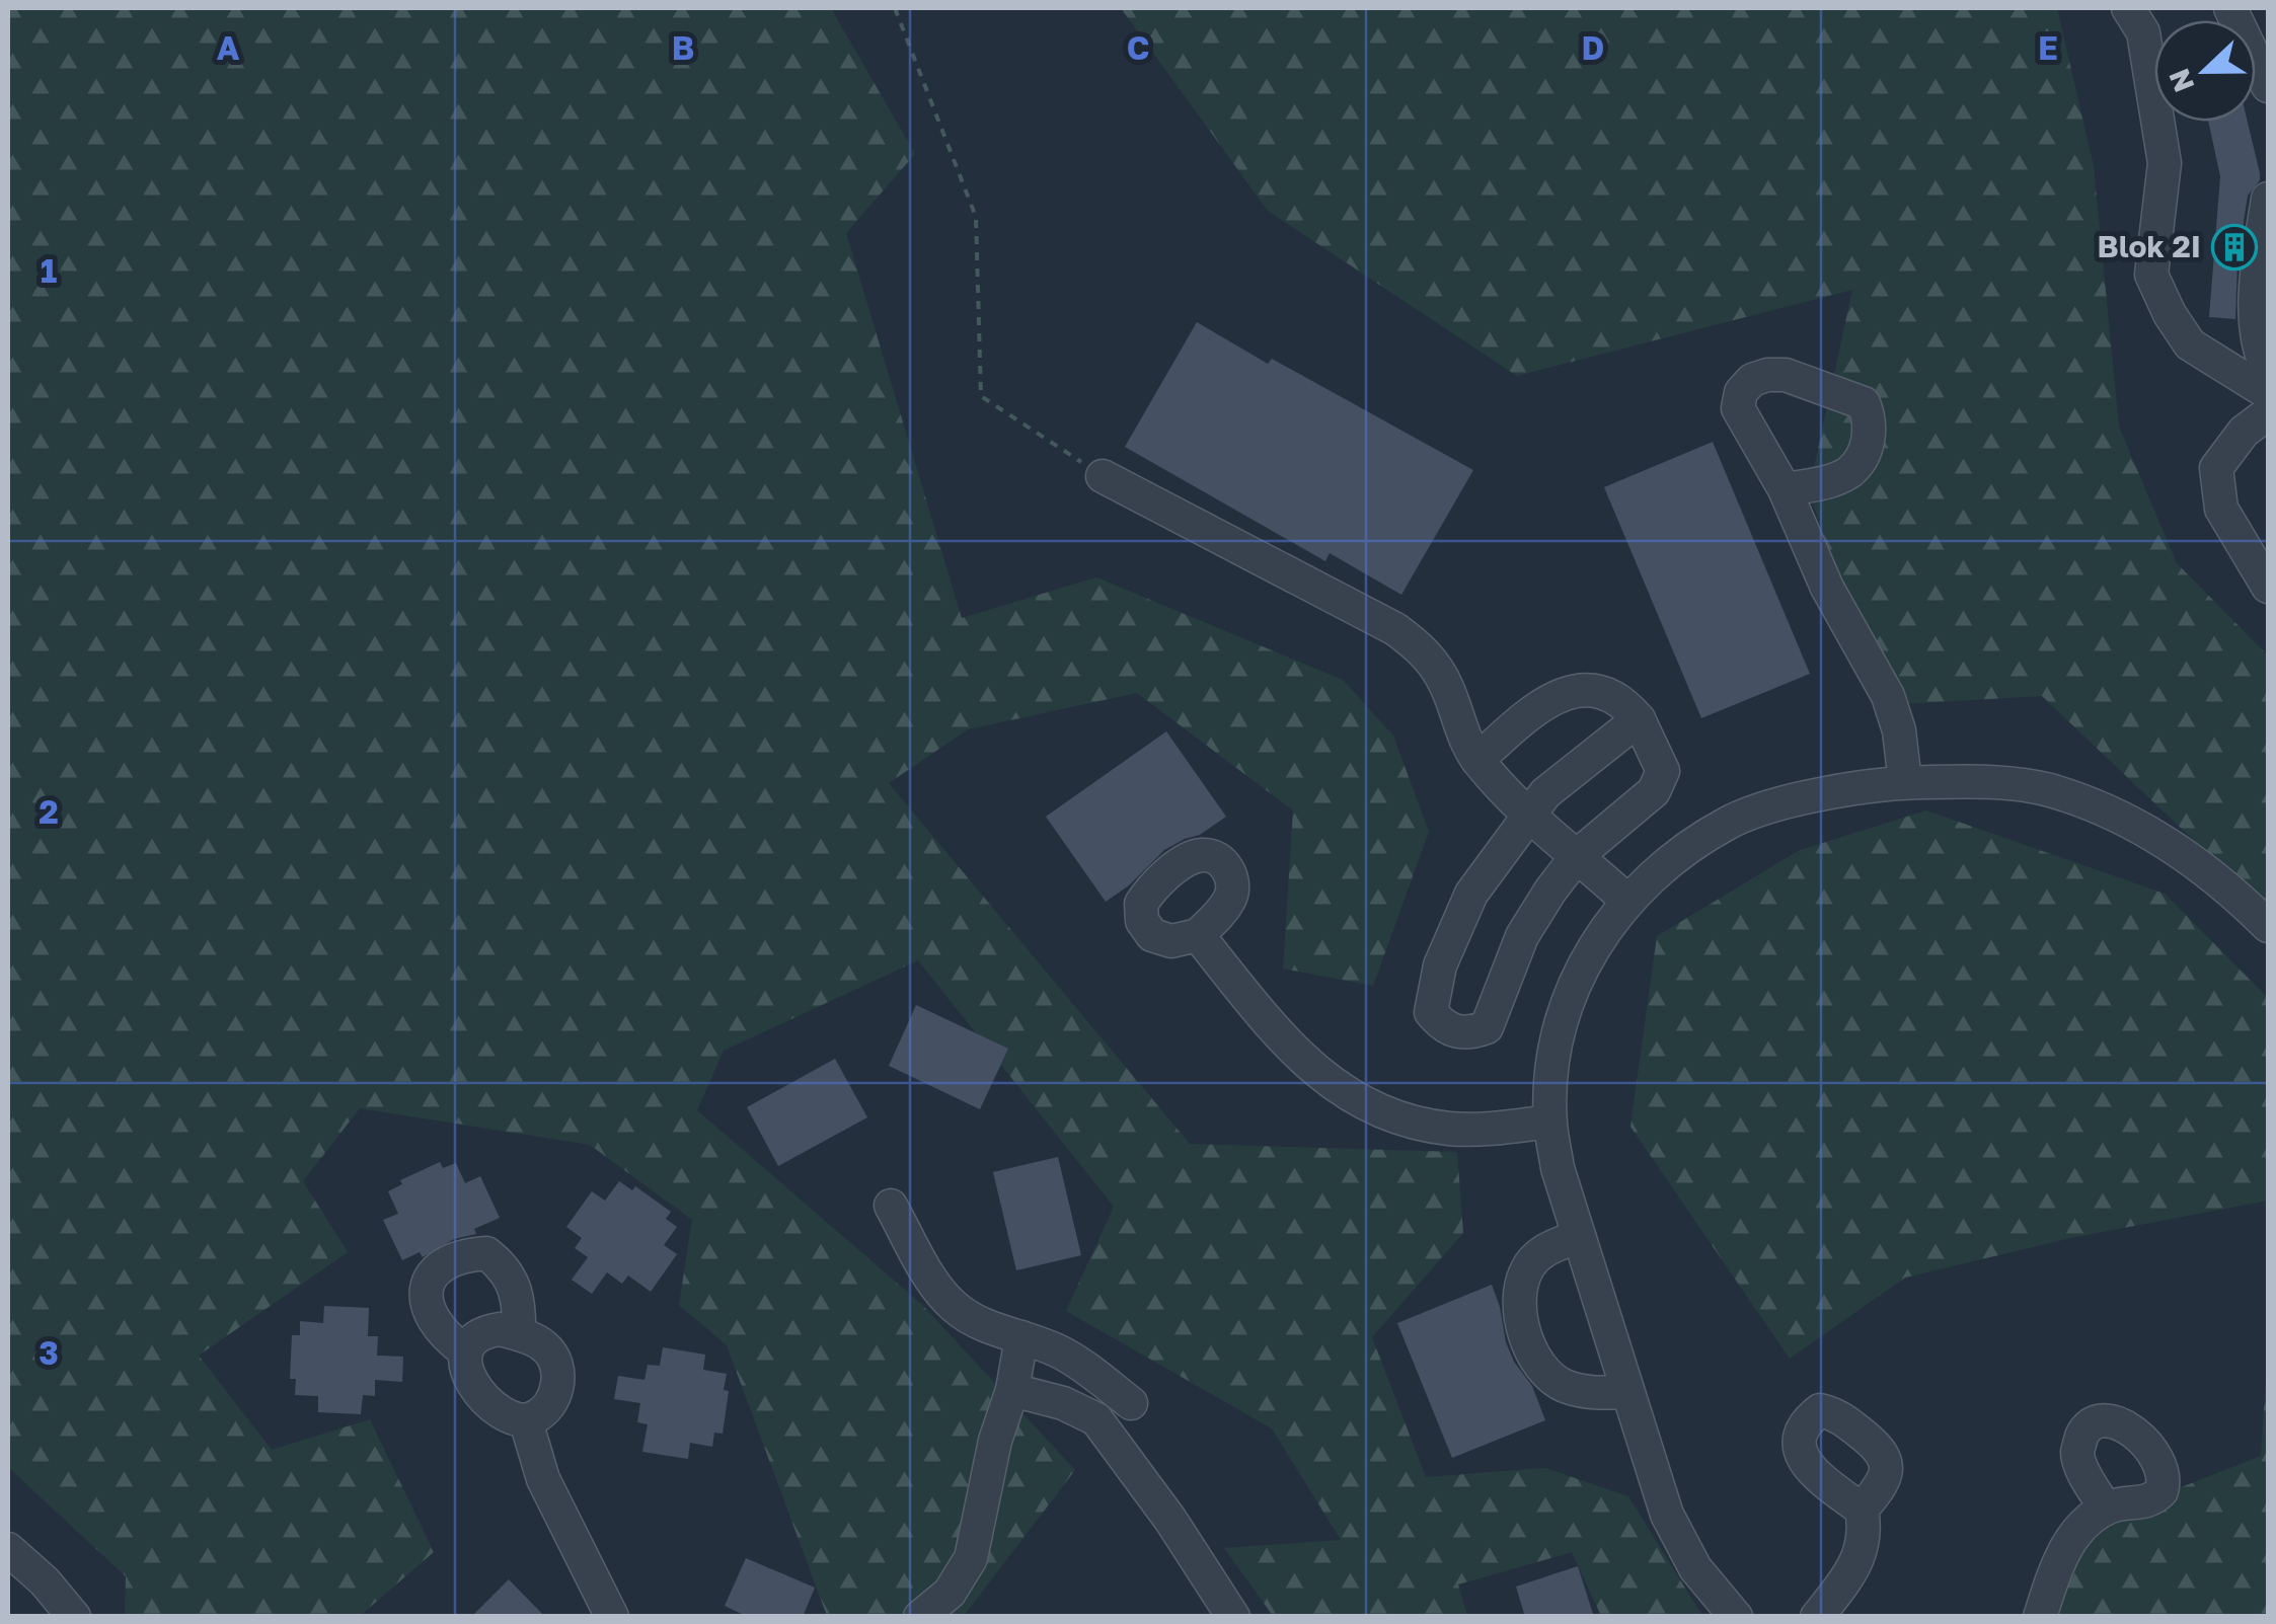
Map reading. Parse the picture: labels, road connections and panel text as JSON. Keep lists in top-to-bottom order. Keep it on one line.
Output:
{"places":{"building":["Blok 2I"]},"north":"left","grid":{"columns":["A","B","C","D","E"],"rows":["1","2","3"]}}
